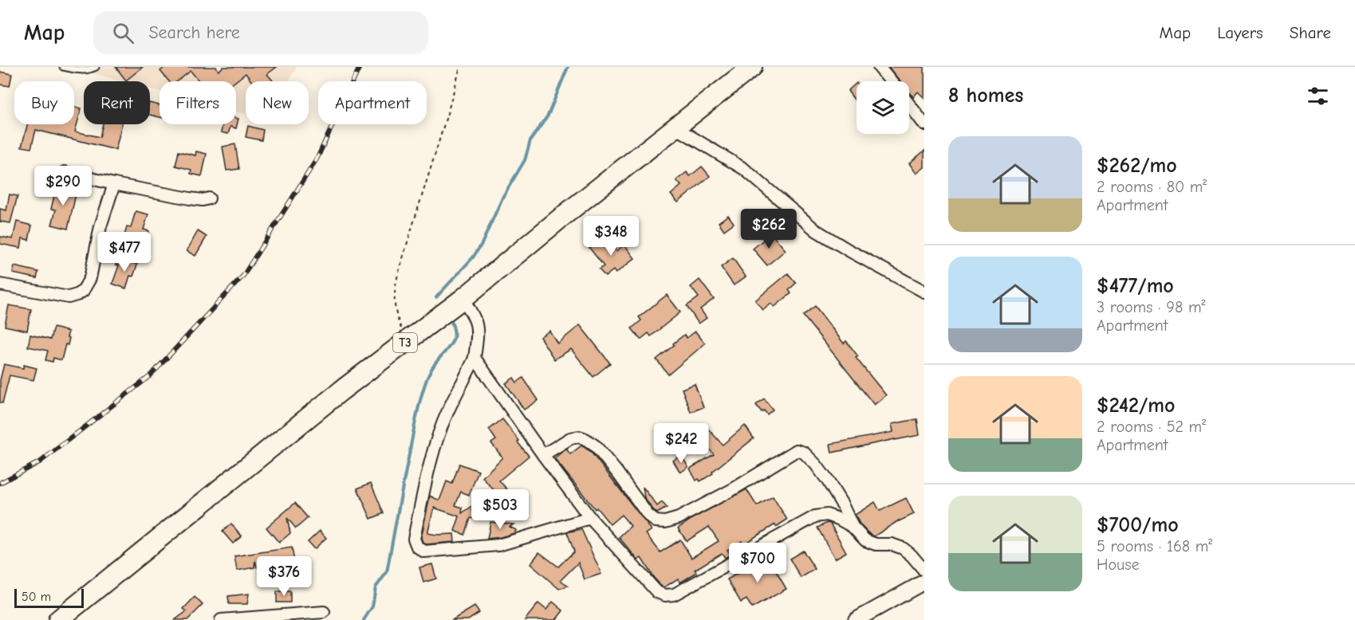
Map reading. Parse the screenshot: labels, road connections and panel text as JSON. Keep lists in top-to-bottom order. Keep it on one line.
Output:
{"streets":{"highway":["T3"]},"scale_bar":"50 m","page":{"header":"Map","search":"Search here","nav":["Map","Layers","Share"],"heading":"8 homes","chip":["Buy","Rent","Filters","New","Apartment"],"list":[{"name":"$262/mo","note":"2 rooms · 80 m² · Apartment"},{"name":"$477/mo","note":"3 rooms · 98 m² · Apartment"},{"name":"$242/mo","note":"2 rooms · 52 m² · Apartment"},{"name":"$700/mo","note":"5 rooms · 168 m² · House"}],"price":["$290","$262","$348","$477","$242","$503","$700","$376"],"scale":"50 m"}}
